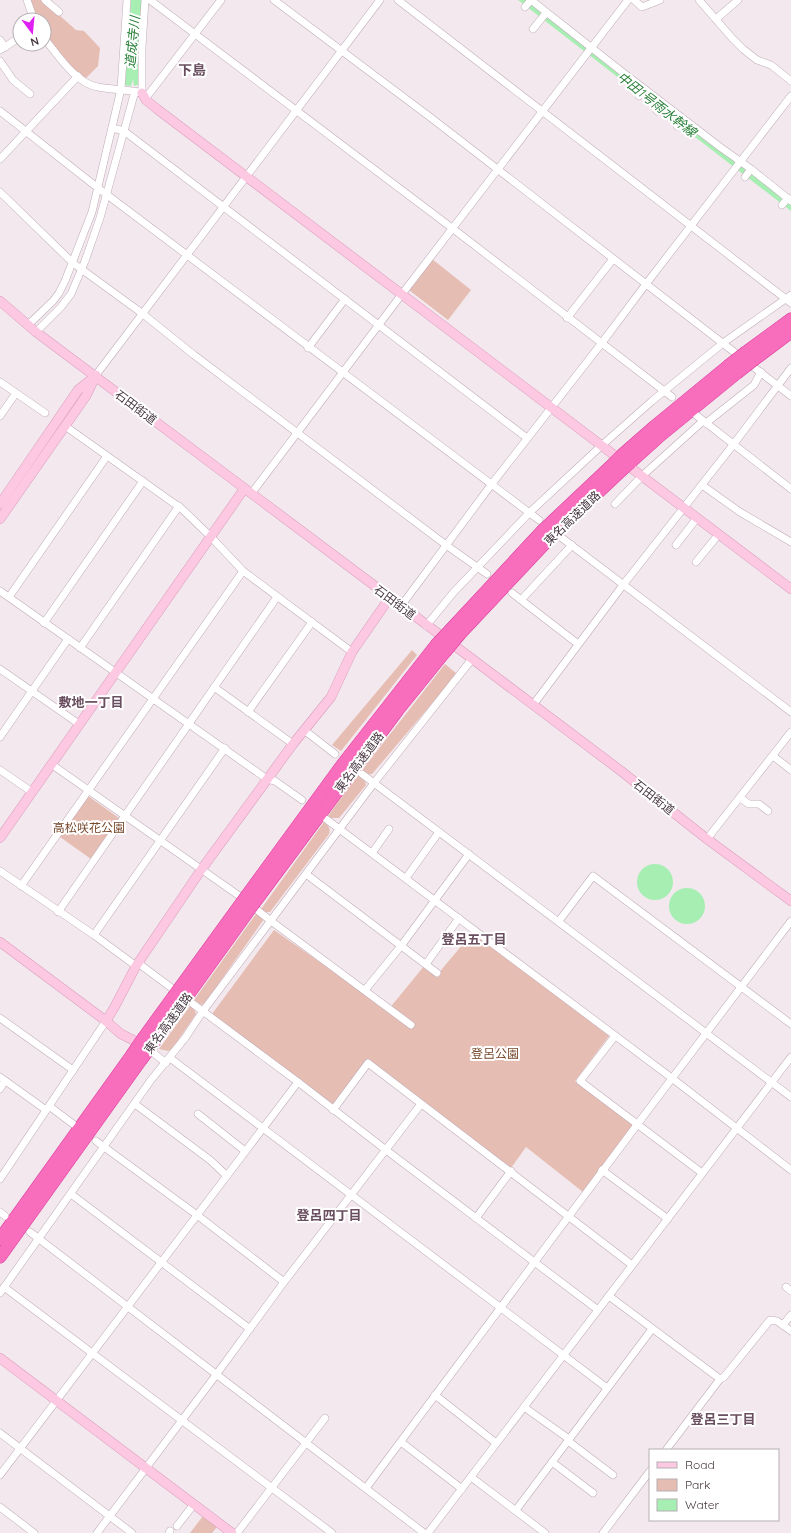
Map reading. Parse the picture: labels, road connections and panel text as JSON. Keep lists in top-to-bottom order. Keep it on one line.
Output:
{"streets":{"highway":["東名高速道路"],"street":["石田街道"]},"districts":["下島","敷地一丁目","登呂五丁目","登呂四丁目","登呂三丁目"],"water":["道成寺川","中田1号雨水幹線"],"parks":["高松咲花公園","登呂公園"],"legend":["Road","Park","Water"],"north":"bottom"}
